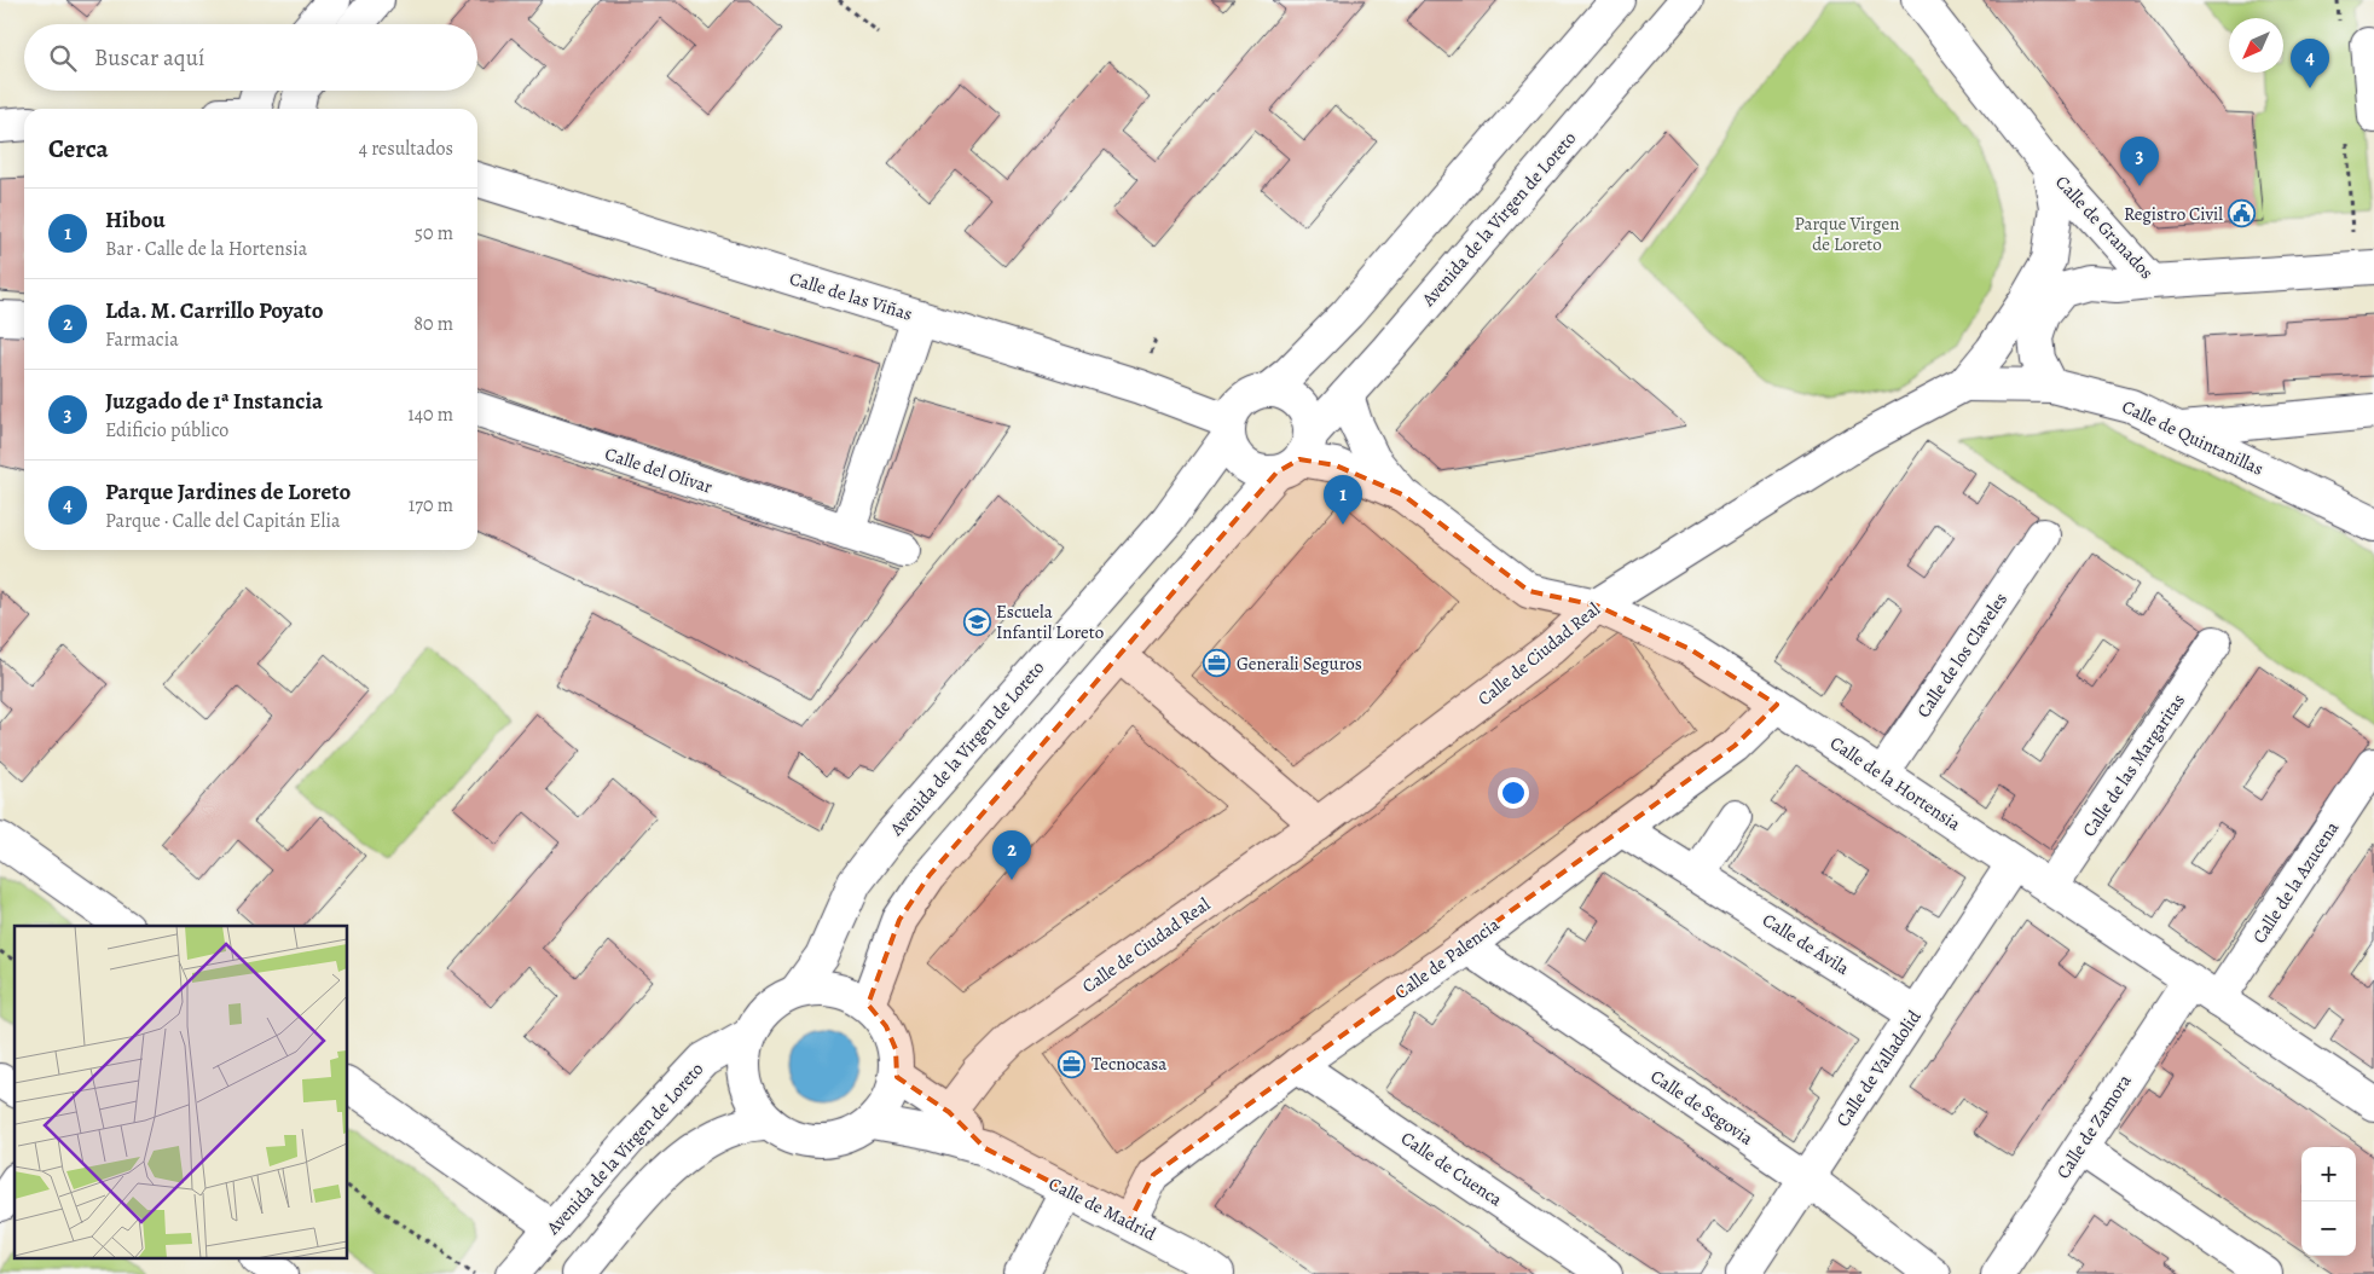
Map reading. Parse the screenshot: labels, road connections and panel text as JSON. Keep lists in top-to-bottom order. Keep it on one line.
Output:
{"streets":{"street":["Avenida de la Virgen de Loreto","Calle de Granados","Calle de las Viñas","Calle de Quintanillas","Calle del Olivar","Calle de Ciudad Real","Calle de los Claveles","Calle de las Margaritas","Calle de la Hortensia","Calle de la Azucena","Calle de Ávila","Calle de Palencia","Calle de Valladolid","Calle de Segovia","Calle de Zamora","Calle de Cuenca","Calle de Madrid"]},"crossings":[["Avenida de la Virgen de Loreto","Calle de las Viñas"],["Avenida de la Virgen de Loreto","Calle de la Hortensia"],["Avenida de la Virgen de Loreto","Calle de Madrid"],["Calle de Granados","Calle de Ciudad Real"],["Calle de las Viñas","Calle de la Hortensia"],["Calle de Quintanillas","Calle de Ciudad Real"],["Calle de Ciudad Real","Calle de la Hortensia"],["Calle de Ciudad Real","Calle de Madrid"],["Calle de los Claveles","Calle de la Hortensia"],["Calle de las Margaritas","Calle de la Hortensia"],["Calle de la Hortensia","Calle de la Azucena"],["Calle de la Hortensia","Calle de Palencia"],["Calle de la Hortensia","Calle de Valladolid"],["Calle de la Hortensia","Calle de Zamora"],["Calle de Ávila","Calle de Palencia"],["Calle de Ávila","Calle de Valladolid"],["Calle de Palencia","Calle de Segovia"],["Calle de Palencia","Calle de Cuenca"],["Calle de Palencia","Calle de Madrid"],["Calle de Valladolid","Calle de Segovia"]],"parks":["Parque Virgen de Loreto"],"places":{"public building":["Registro Civil"],"school or university":["Escuela Infantil Loreto"],"office":["Generali Seguros","Tecnocasa"]},"north":"bottom left","page":{"search":"Buscar aquí","pins":["4","3","1","2"],"heading":["Cerca","4 resultados"],"list":[{"mark":"1","name":"Hibou","note":"Bar · Calle de la Hortensia","value":"50 m"},{"mark":"2","name":"Lda. M. Carrillo Poyato","note":"Farmacia","value":"80 m"},{"mark":"3","name":"Juzgado de 1ª Instancia","note":"Edificio público","value":"140 m"},{"mark":"4","name":"Parque Jardines de Loreto","note":"Parque · Calle del Capitán Elia","value":"170 m"}],"map_buttons":["+","−"]}}
